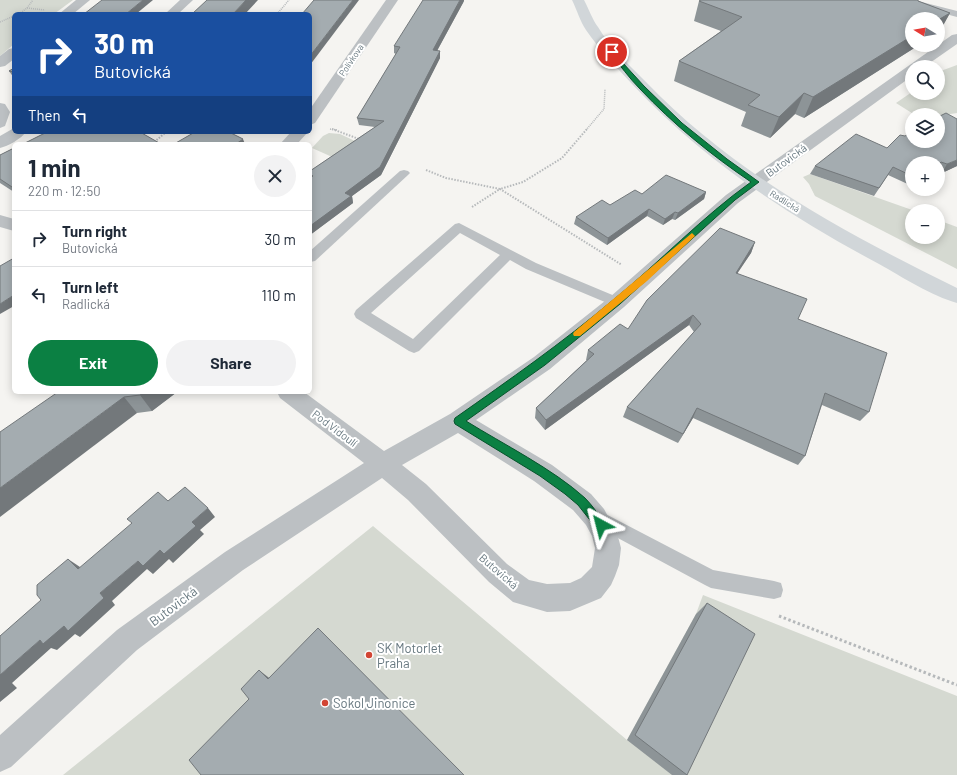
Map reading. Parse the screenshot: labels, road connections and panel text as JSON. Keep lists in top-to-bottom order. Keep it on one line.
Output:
{"streets":{"main road":["Radlická"],"street":["Polívkova","Butovická","Pod Vidoulí"]},"crossings":[["Butovická","Radlická"],["Butovická","Pod Vidoulí"]],"places":["SK Motorlet Praha","Sokol Jinonice"],"north":"left","page":{"map_buttons":["+","−"],"turn":["30 m","Butovická"],"then":"Then","heading":["1 min","220 m · 12:50"],"list":[{"name":"Turn right","note":"Butovická","value":"30 m"},{"name":"Turn left","note":"Radlická","value":"110 m"}],"buttons":["Exit","Share"]}}
